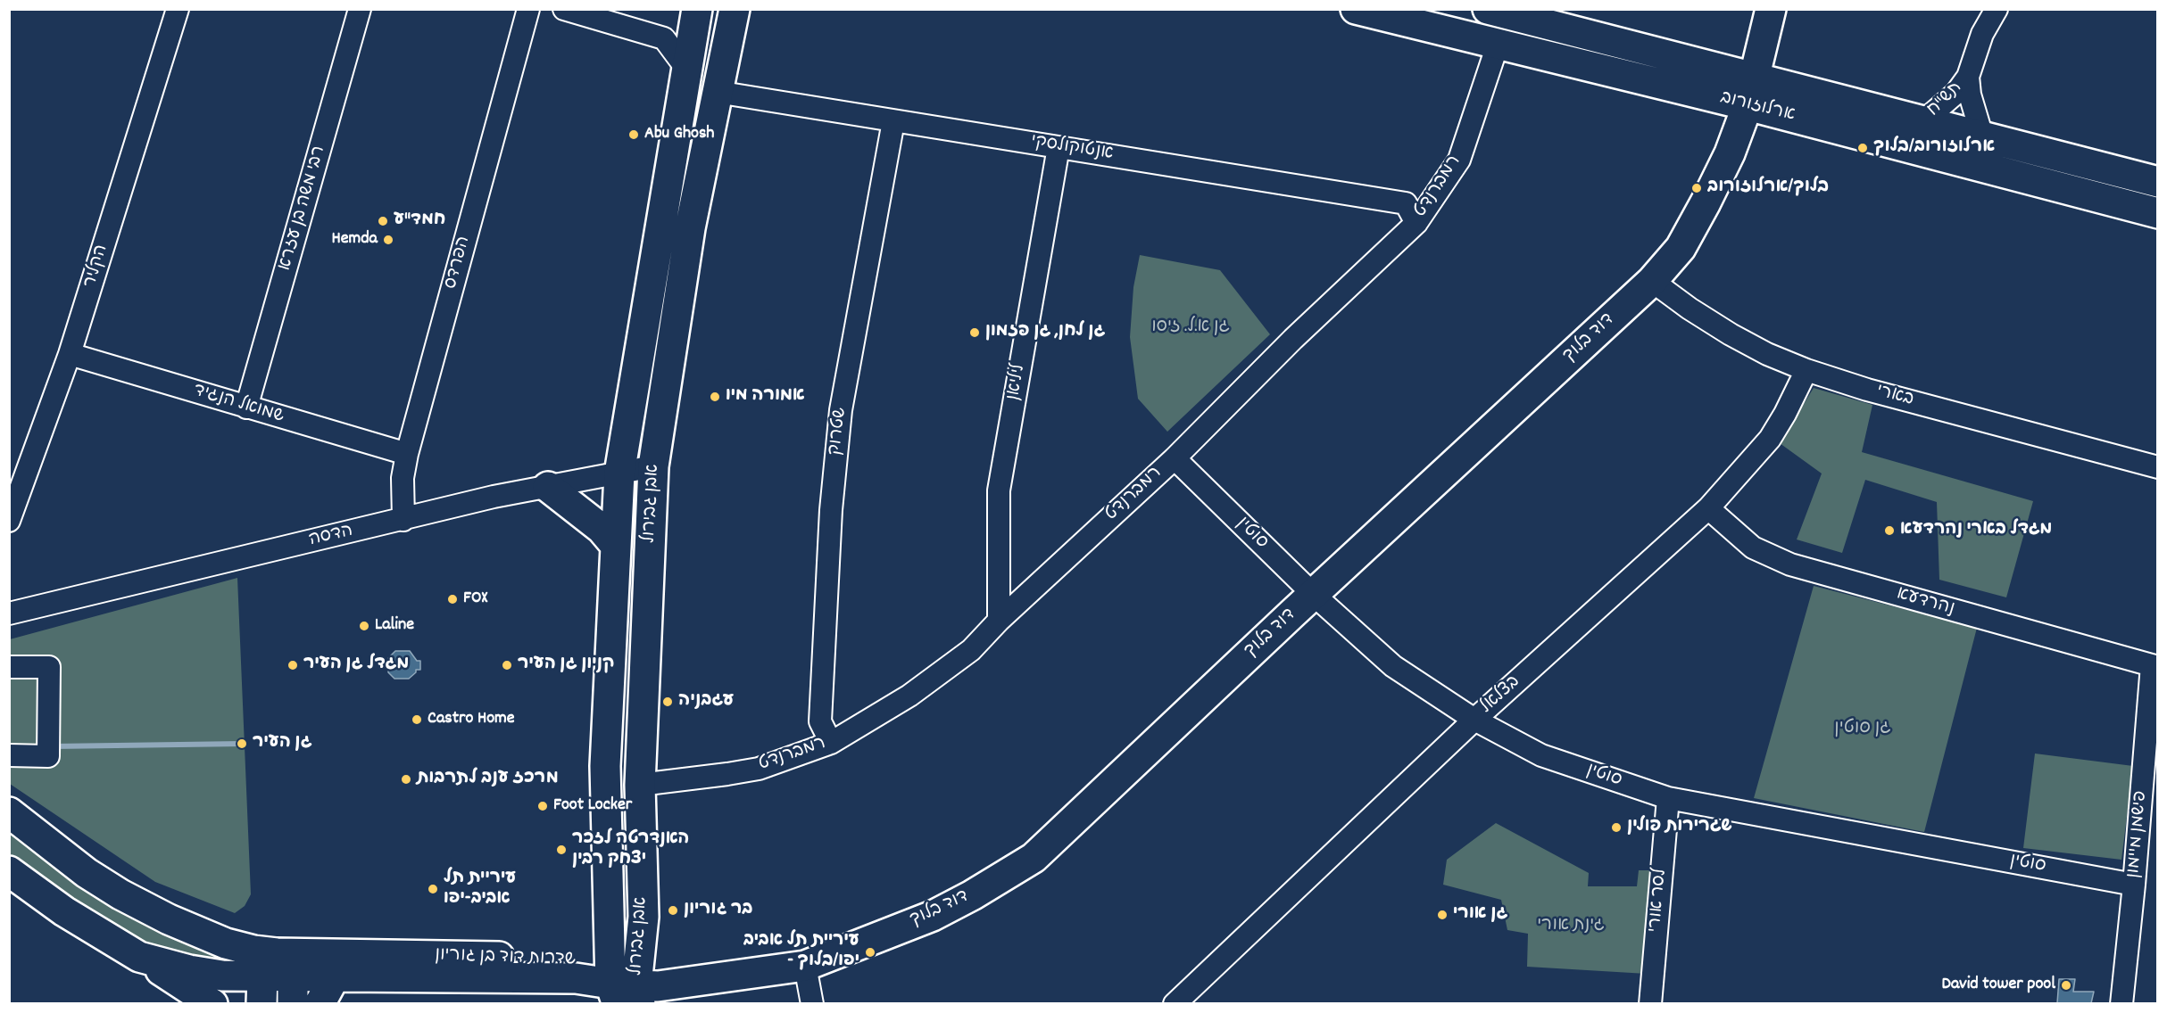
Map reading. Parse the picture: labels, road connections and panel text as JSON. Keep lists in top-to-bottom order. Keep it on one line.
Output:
{"streets":{"street":["תש\"ח","ארלוזורוב","אנטוקולסקי","רמברנדט","רבי משה בן עזרא","הפרדס","הקליר","דוד בלוך","ליליאן","בארי","שמואל הנגיד","שטרוק","אבן גבירול","סוטין","הדסה","נהרדעא","בצלאל","פישמן מיימון","לסר אורי","שדרות דוד בן גוריון"]},"crossings":[["תש\"ח","ארלוזורוב"],["ארלוזורוב","רמברנדט"],["ארלוזורוב","דוד בלוך"],["אנטוקולסקי","רמברנדט"],["אנטוקולסקי","ליליאן"],["אנטוקולסקי","שטרוק"],["אנטוקולסקי","אבן גבירול"],["רמברנדט","ליליאן"],["רמברנדט","שטרוק"],["רמברנדט","אבן גבירול"],["רמברנדט","סוטין"],["רבי משה בן עזרא","שמואל הנגיד"],["הפרדס","שמואל הנגיד"],["הפרדס","הדסה"],["הקליר","שמואל הנגיד"],["דוד בלוך","בארי"],["דוד בלוך","אבן גבירול"],["דוד בלוך","סוטין"],["דוד בלוך","שדרות דוד בן גוריון"],["בארי","בצלאל"],["אבן גבירול","הדסה"],["אבן גבירול","שדרות דוד בן גוריון"],["סוטין","בצלאל"],["סוטין","פישמן מיימון"],["סוטין","לסר אורי"],["נהרדעא","בצלאל"],["נהרדעא","פישמן מיימון"]],"parks":["גן א.ל. זיסו","גן סוטין","גינת אורי"],"places":["Abu Ghosh","ארלוזורוב/בלוך","בלוך/ארלוזורוב","חמד\"ע","Hemda","גן לחן, גן פזמון","אמורה מיו","מגדל בארי נהרדעא","FOX","Laline","מגדל גן העיר","קניון גן העיר","עגבניה","Castro Home","גן העיר","מרכז ענב לתרבות","Foot Locker","שגרירות פולין","האנדרטה לזכר יצחק רבין","עיריית תל אביב-יפו","בר גוריון","גן אורי","עיריית תל אביב - יפו/בלוך","David tower pool"]}
